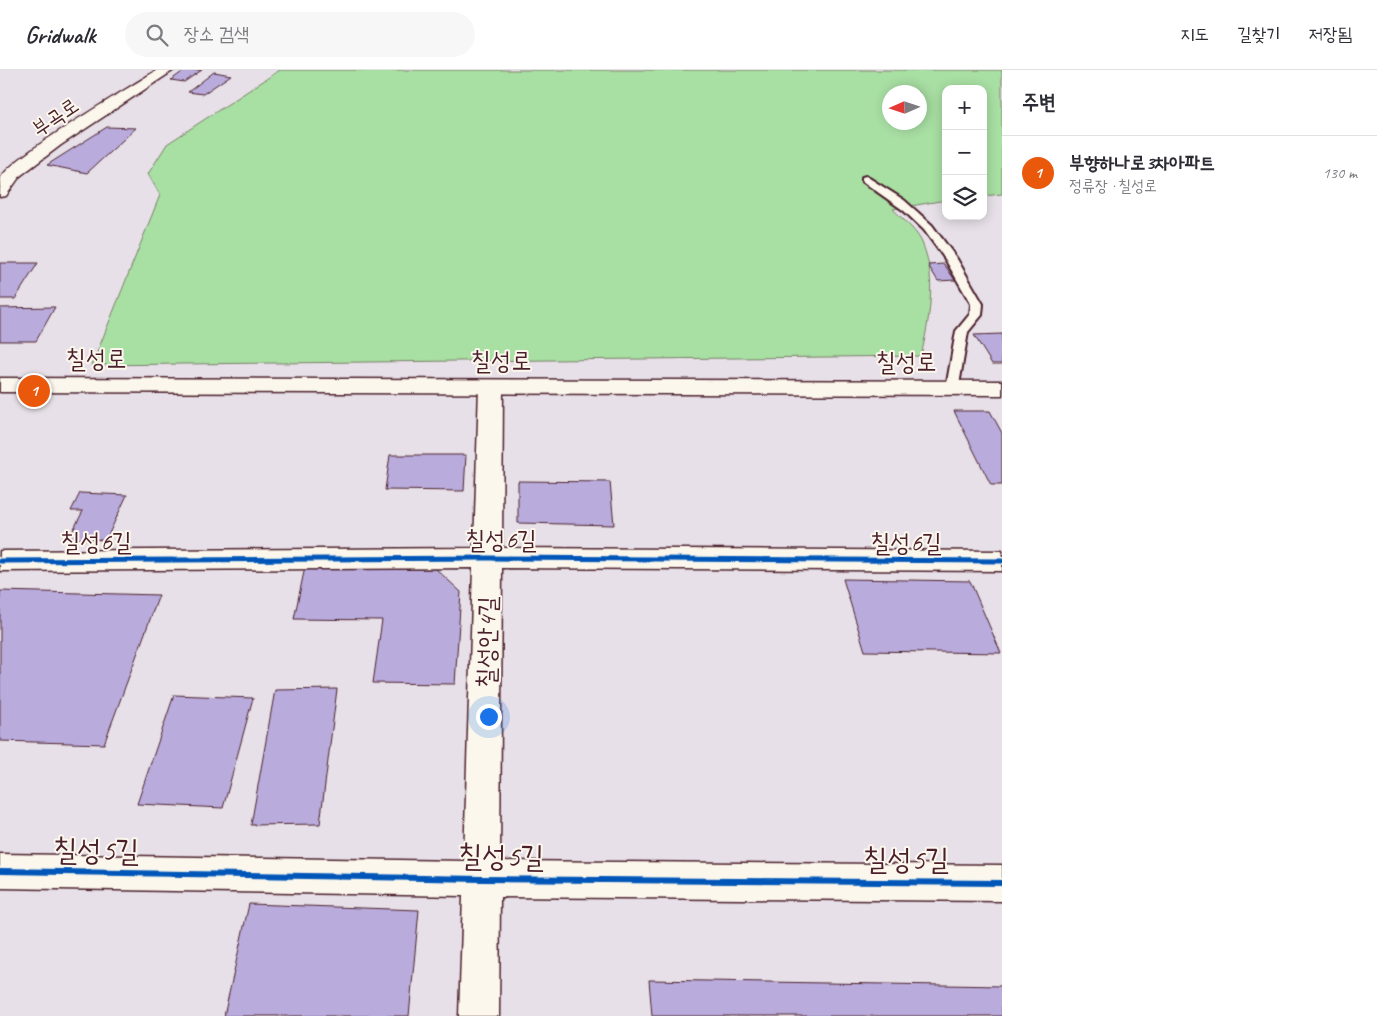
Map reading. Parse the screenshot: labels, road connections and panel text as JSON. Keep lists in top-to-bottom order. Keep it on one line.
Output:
{"streets":{"street":["부곡로","칠성로","칠성6길","칠성안4길","칠성5길"]},"crossings":[["칠성로","칠성안4길"],["칠성6길","칠성안4길"],["칠성안4길","칠성5길"]],"north":"left","page":{"header":"Gridwalk","search":"장소 검색","nav":["지도","길찾기","저장됨"],"heading":"주변","map_buttons":["+","−"],"list":[{"mark":"1","name":"부향하나로3차아파트","note":"정류장 · 칠성로","value":"130 m"}],"pins":"1"}}
